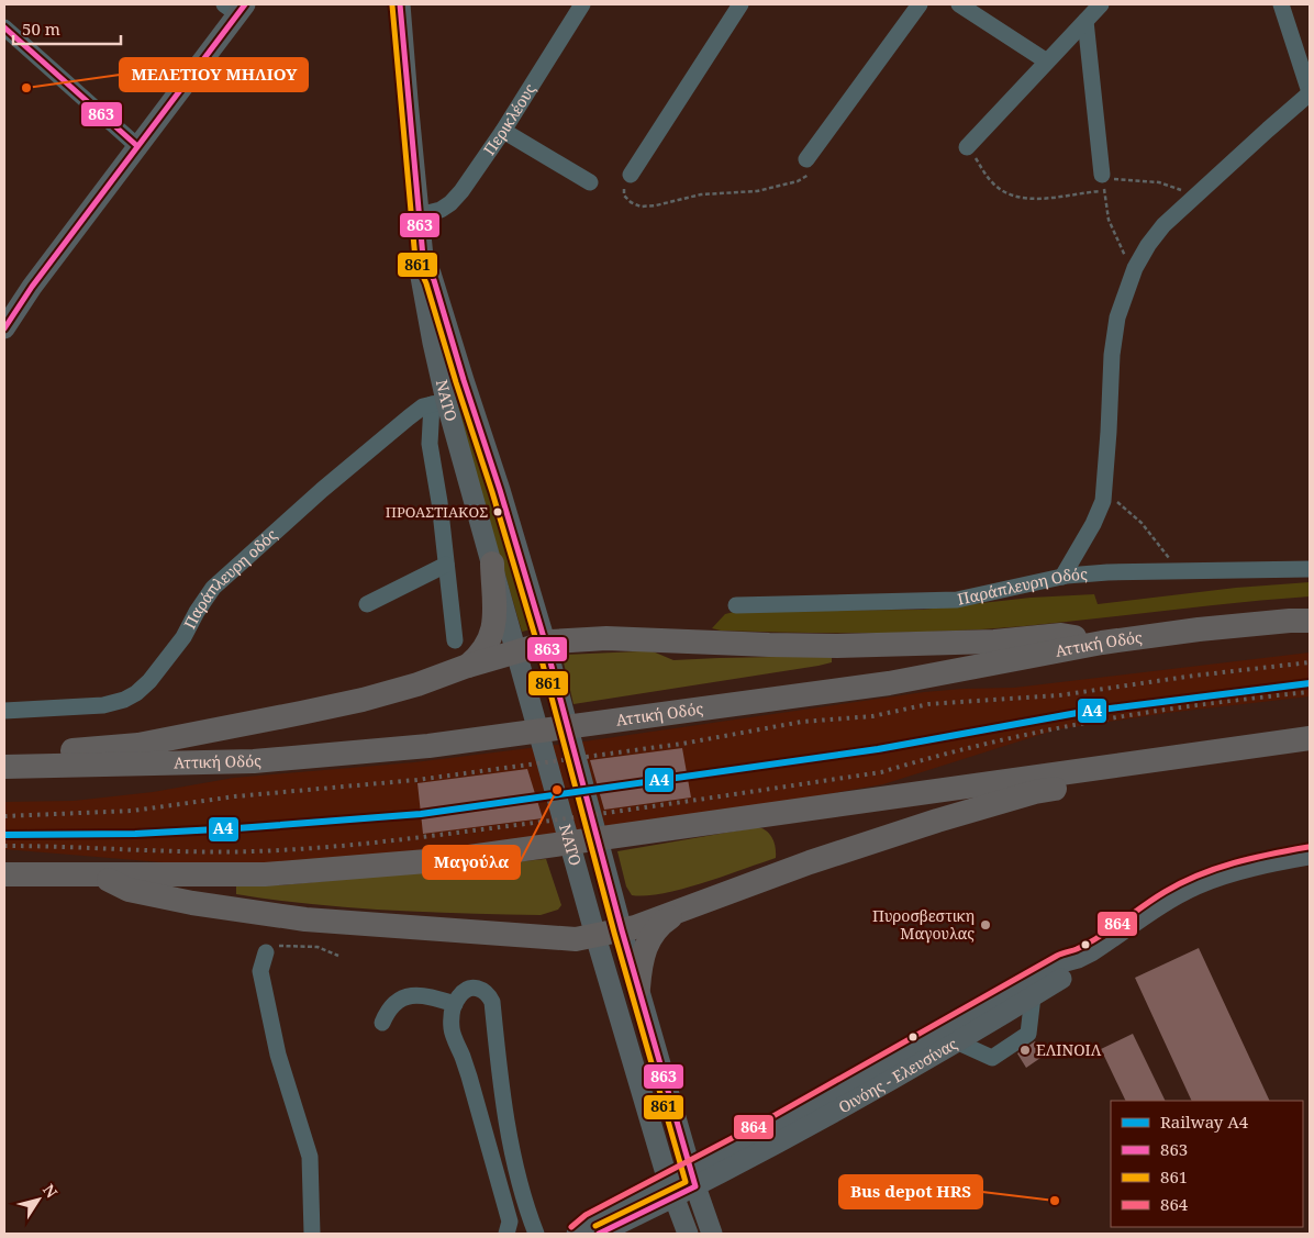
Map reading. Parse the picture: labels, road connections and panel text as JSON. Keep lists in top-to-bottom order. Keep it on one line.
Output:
{"streets":{"highway":["Αττική Οδός"],"main road":["ΝΑΤΟ","Οινόης - Ελευσίνας"],"street":["Περικλέους","Παράπλευρη οδός","Παράπλευρη Οδός"]},"crossings":[["ΝΑΤΟ","Παράπλευρη οδός"],["ΝΑΤΟ","Οινόης - Ελευσίνας"]],"places":["ΜΕΛΕΤΙΟΥ ΜΗΛΙΟΥ","ΠΡΟΑΣΤΙΑΚΟΣ","Μαγούλα","Πυροσβεστικη Μαγουλας","ΕΛΙΝΟΙΛ","Bus depot HRS"],"lines":["transit line 863","transit line 861","rail line A4","transit line 864"],"legend":["Railway A4","863","861","864"],"scale_bar":"50 m","north":"top right"}
